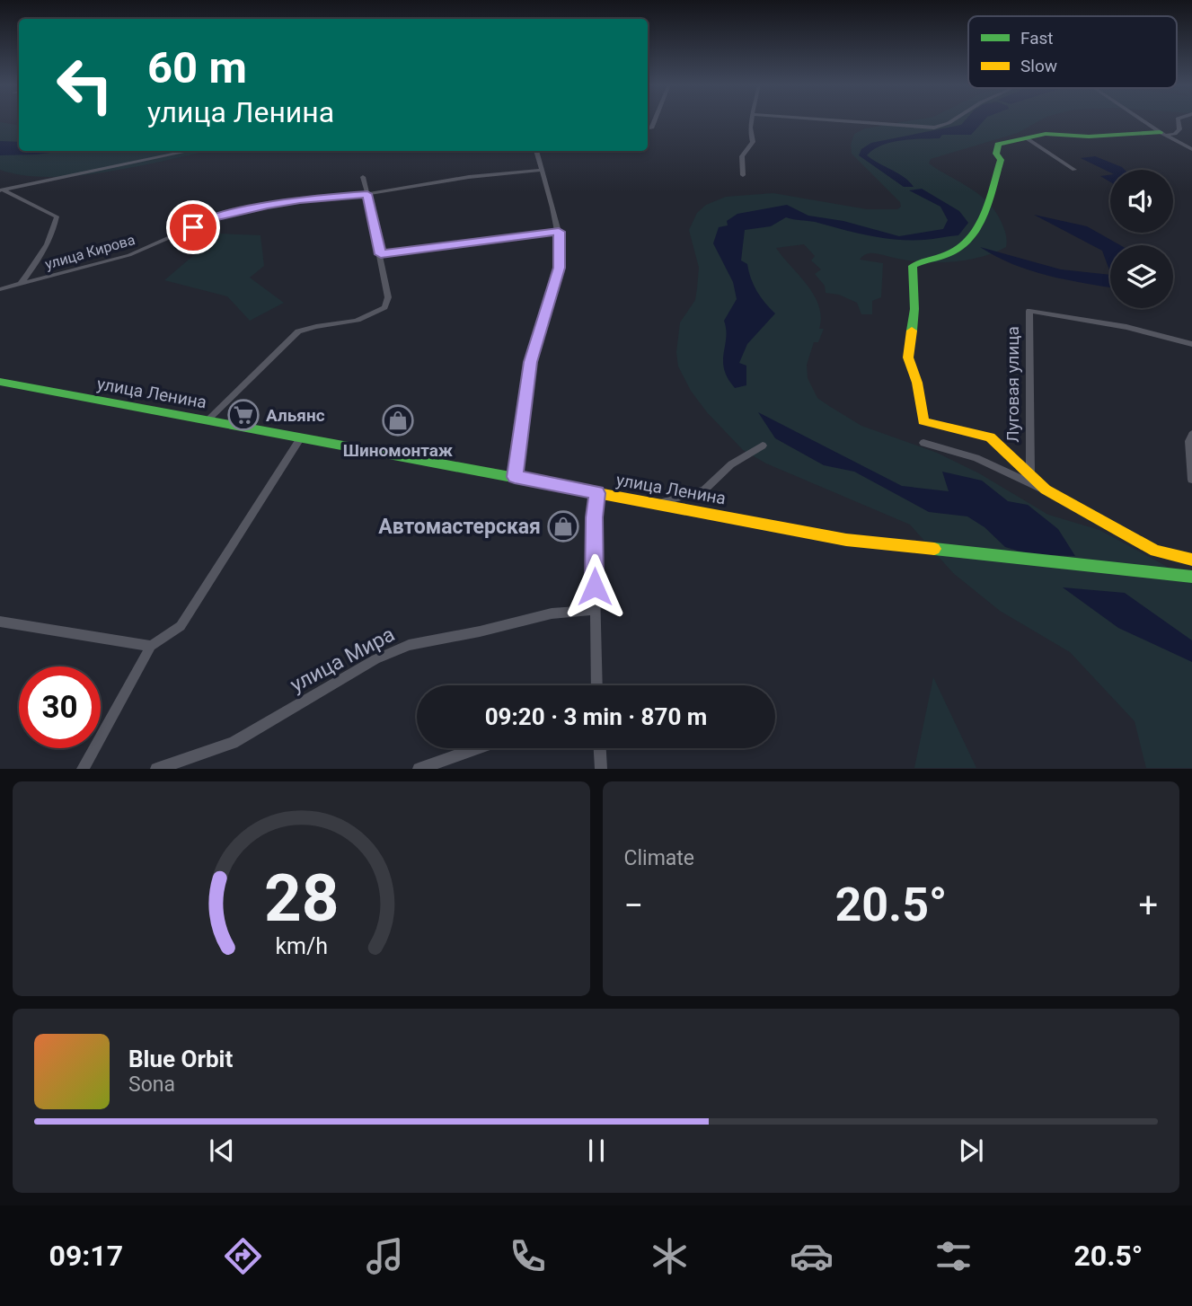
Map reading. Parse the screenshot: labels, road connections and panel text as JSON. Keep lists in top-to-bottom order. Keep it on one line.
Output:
{"streets":{"street":["улица Кирова","Луговая улица","улица Ленина","улица Мира"]},"places":{"supermarket":["Альянс"],"shop":["Шиномонтаж","Автомастерская"]},"legend":["Fast","Slow"],"page":{"turn":["60 m","улица Ленина"],"limit":"30","trip":"09:20 · 3 min · 870 m","tile":"Climate","heat":["−","20.5°","+"],"song":["Blue Orbit","Sona"],"tabs":["09:17","20.5°"],"gauge":["28","km/h"]}}
